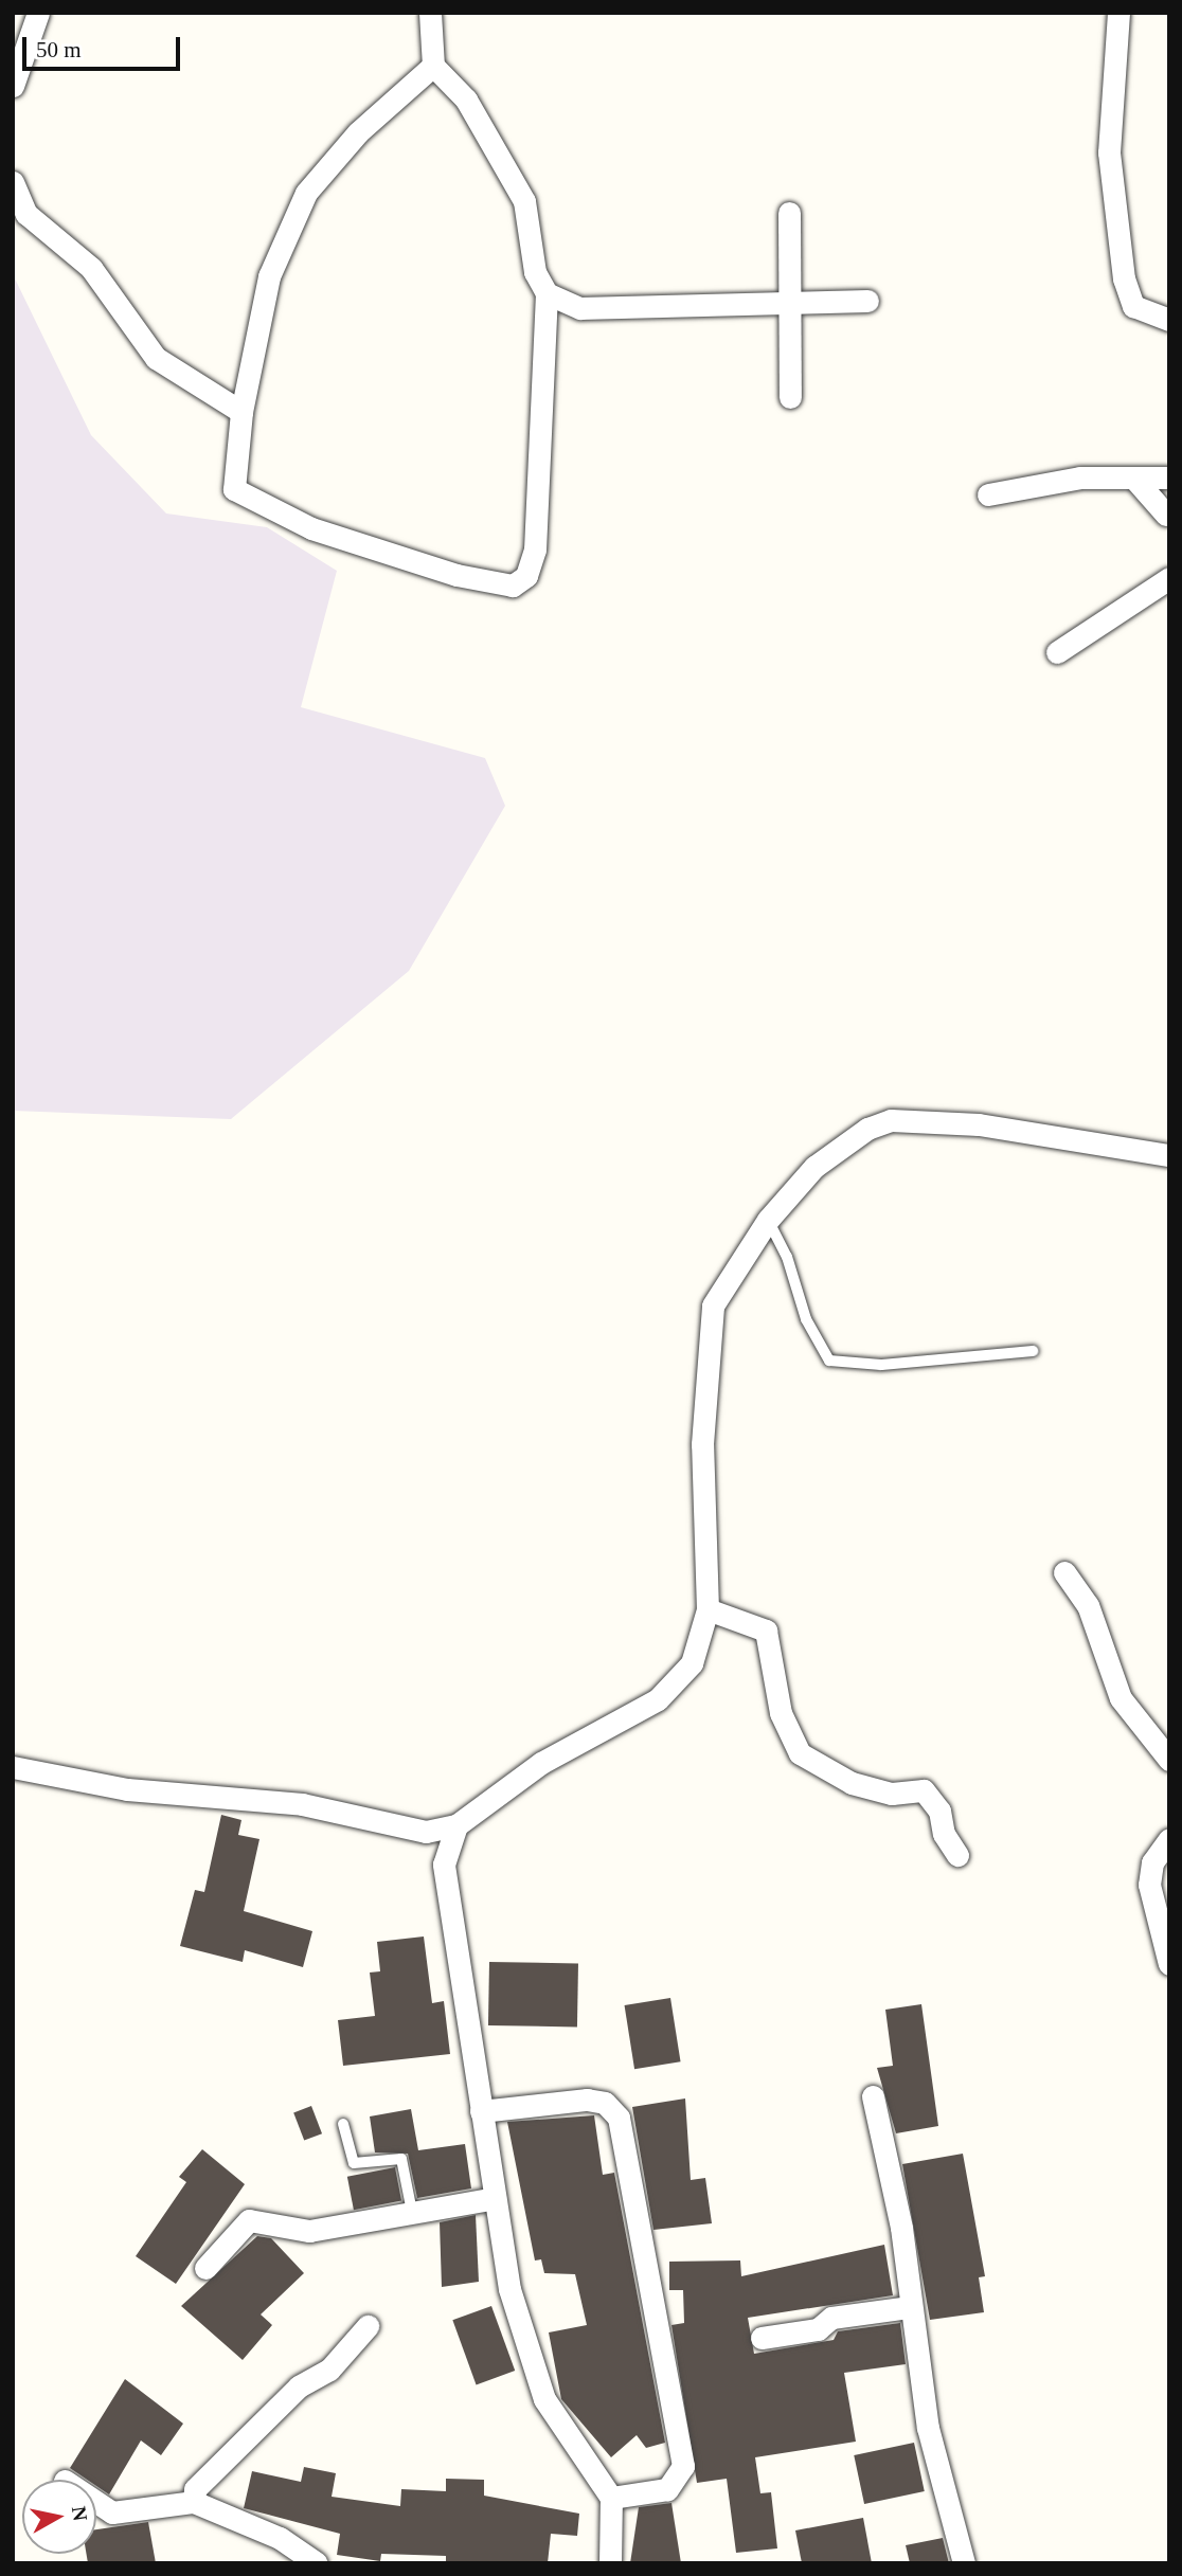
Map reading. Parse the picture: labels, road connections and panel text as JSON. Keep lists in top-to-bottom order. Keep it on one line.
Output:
{"scale_bar":"50 m","north":"right"}
